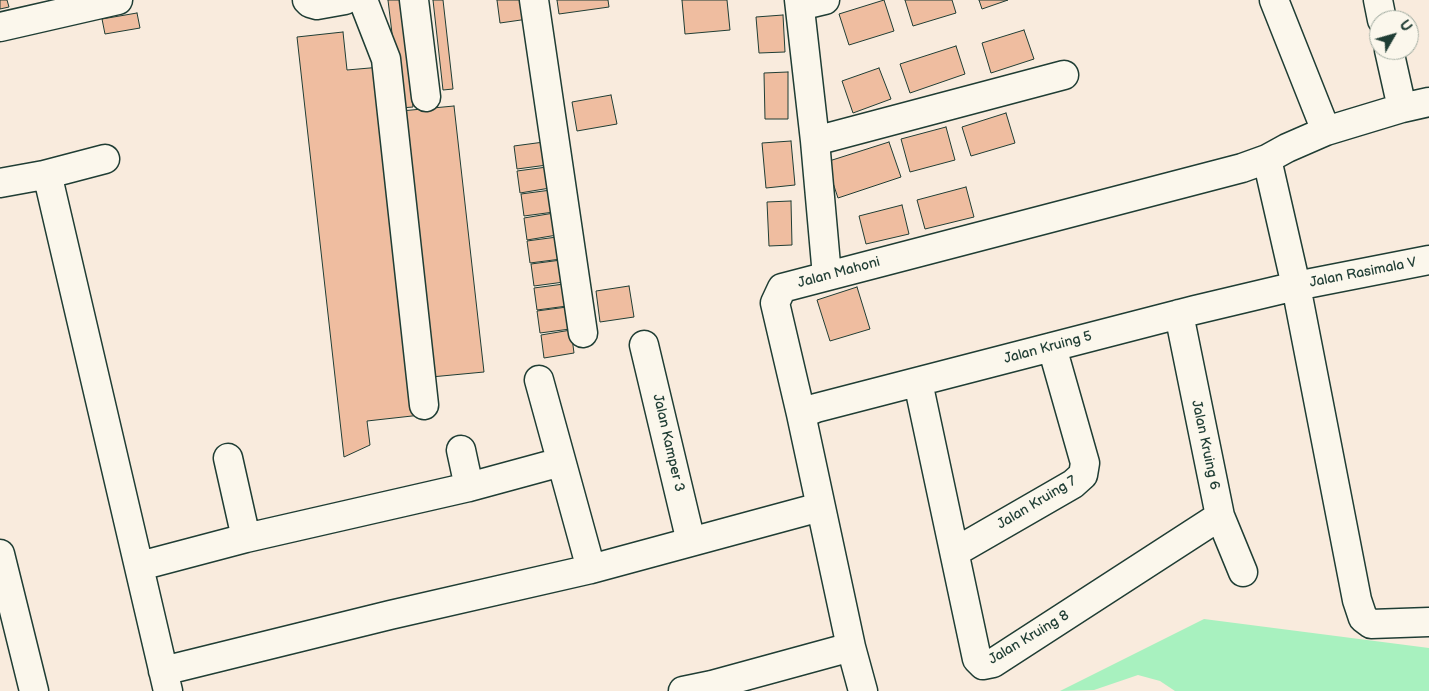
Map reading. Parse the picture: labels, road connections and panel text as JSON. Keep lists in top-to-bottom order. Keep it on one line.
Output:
{"streets":{"street":["Jalan Mahoni","Jalan Rasimala V","Jalan Kruing 5","Jalan Kamper 3","Jalan Kruing 6","Jalan Kruing 7","Jalan Kruing 8"]},"crossings":[["Jalan Mahoni","Jalan Kruing 5"],["Jalan Rasimala V","Jalan Kruing 5"],["Jalan Kruing 5","Jalan Kruing 6"],["Jalan Kruing 5","Jalan Kruing 7"],["Jalan Kruing 5","Jalan Kruing 8"],["Jalan Kruing 6","Jalan Kruing 8"],["Jalan Kruing 7","Jalan Kruing 8"]],"north":"top right"}
